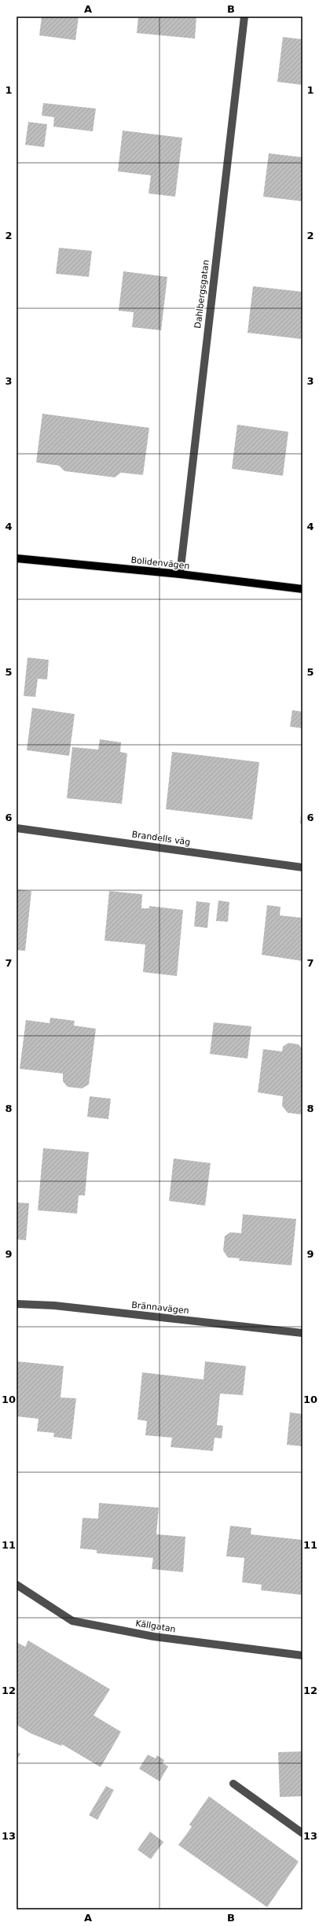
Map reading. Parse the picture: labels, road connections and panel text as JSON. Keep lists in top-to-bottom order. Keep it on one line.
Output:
{"streets":{"main road":["Bolidenvägen"],"street":["Dahlbergsgatan","Brandells väg","Brännavägen","Källgatan"]},"crossings":[["Dahlbergsgatan","Bolidenvägen"]],"grid":{"columns":["A","B"],"rows":["1","2","3","4","5","6","7","8","9","10","11","12","13"]}}
